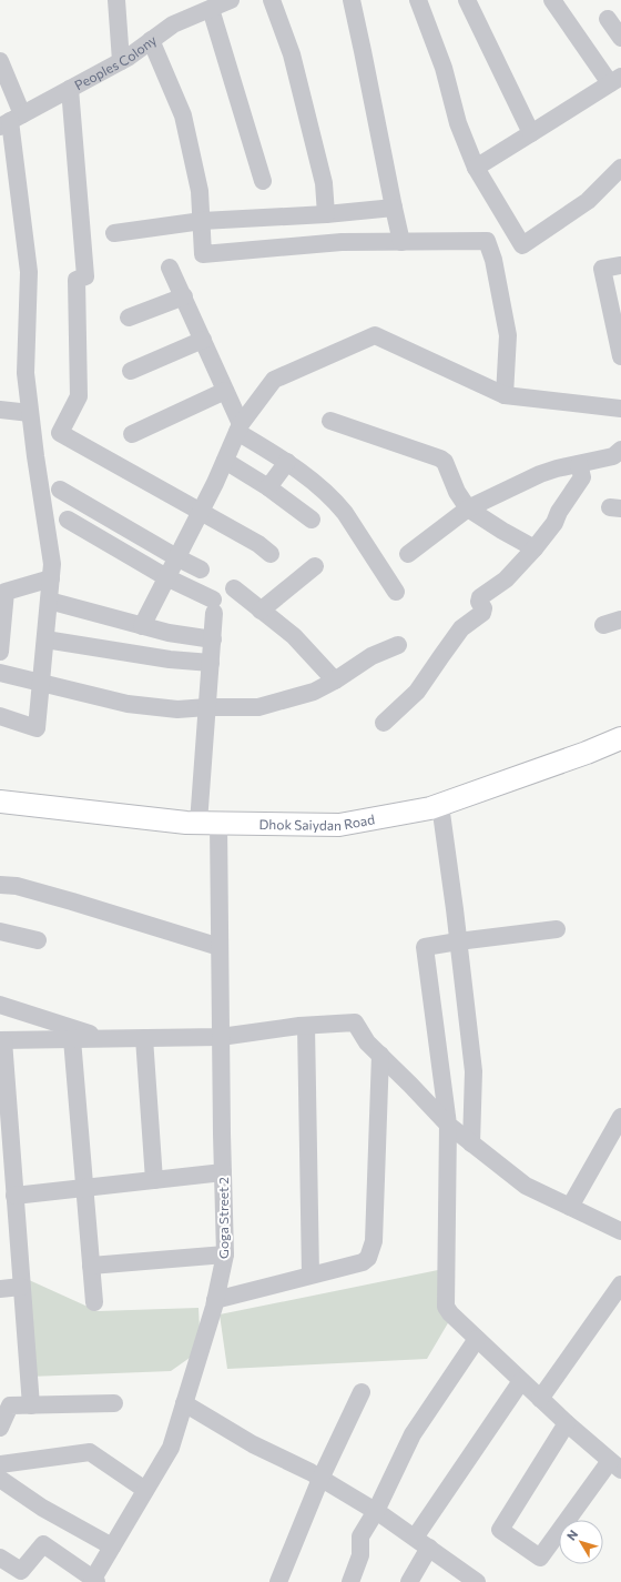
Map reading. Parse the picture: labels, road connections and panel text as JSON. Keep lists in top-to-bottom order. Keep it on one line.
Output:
{"streets":{"main road":["Dhok Saiydan Road"],"street":["Peoples Colony","Goga Street 2"]},"crossings":[["Dhok Saiydan Road","Goga Street 2"]],"north":"top left"}
